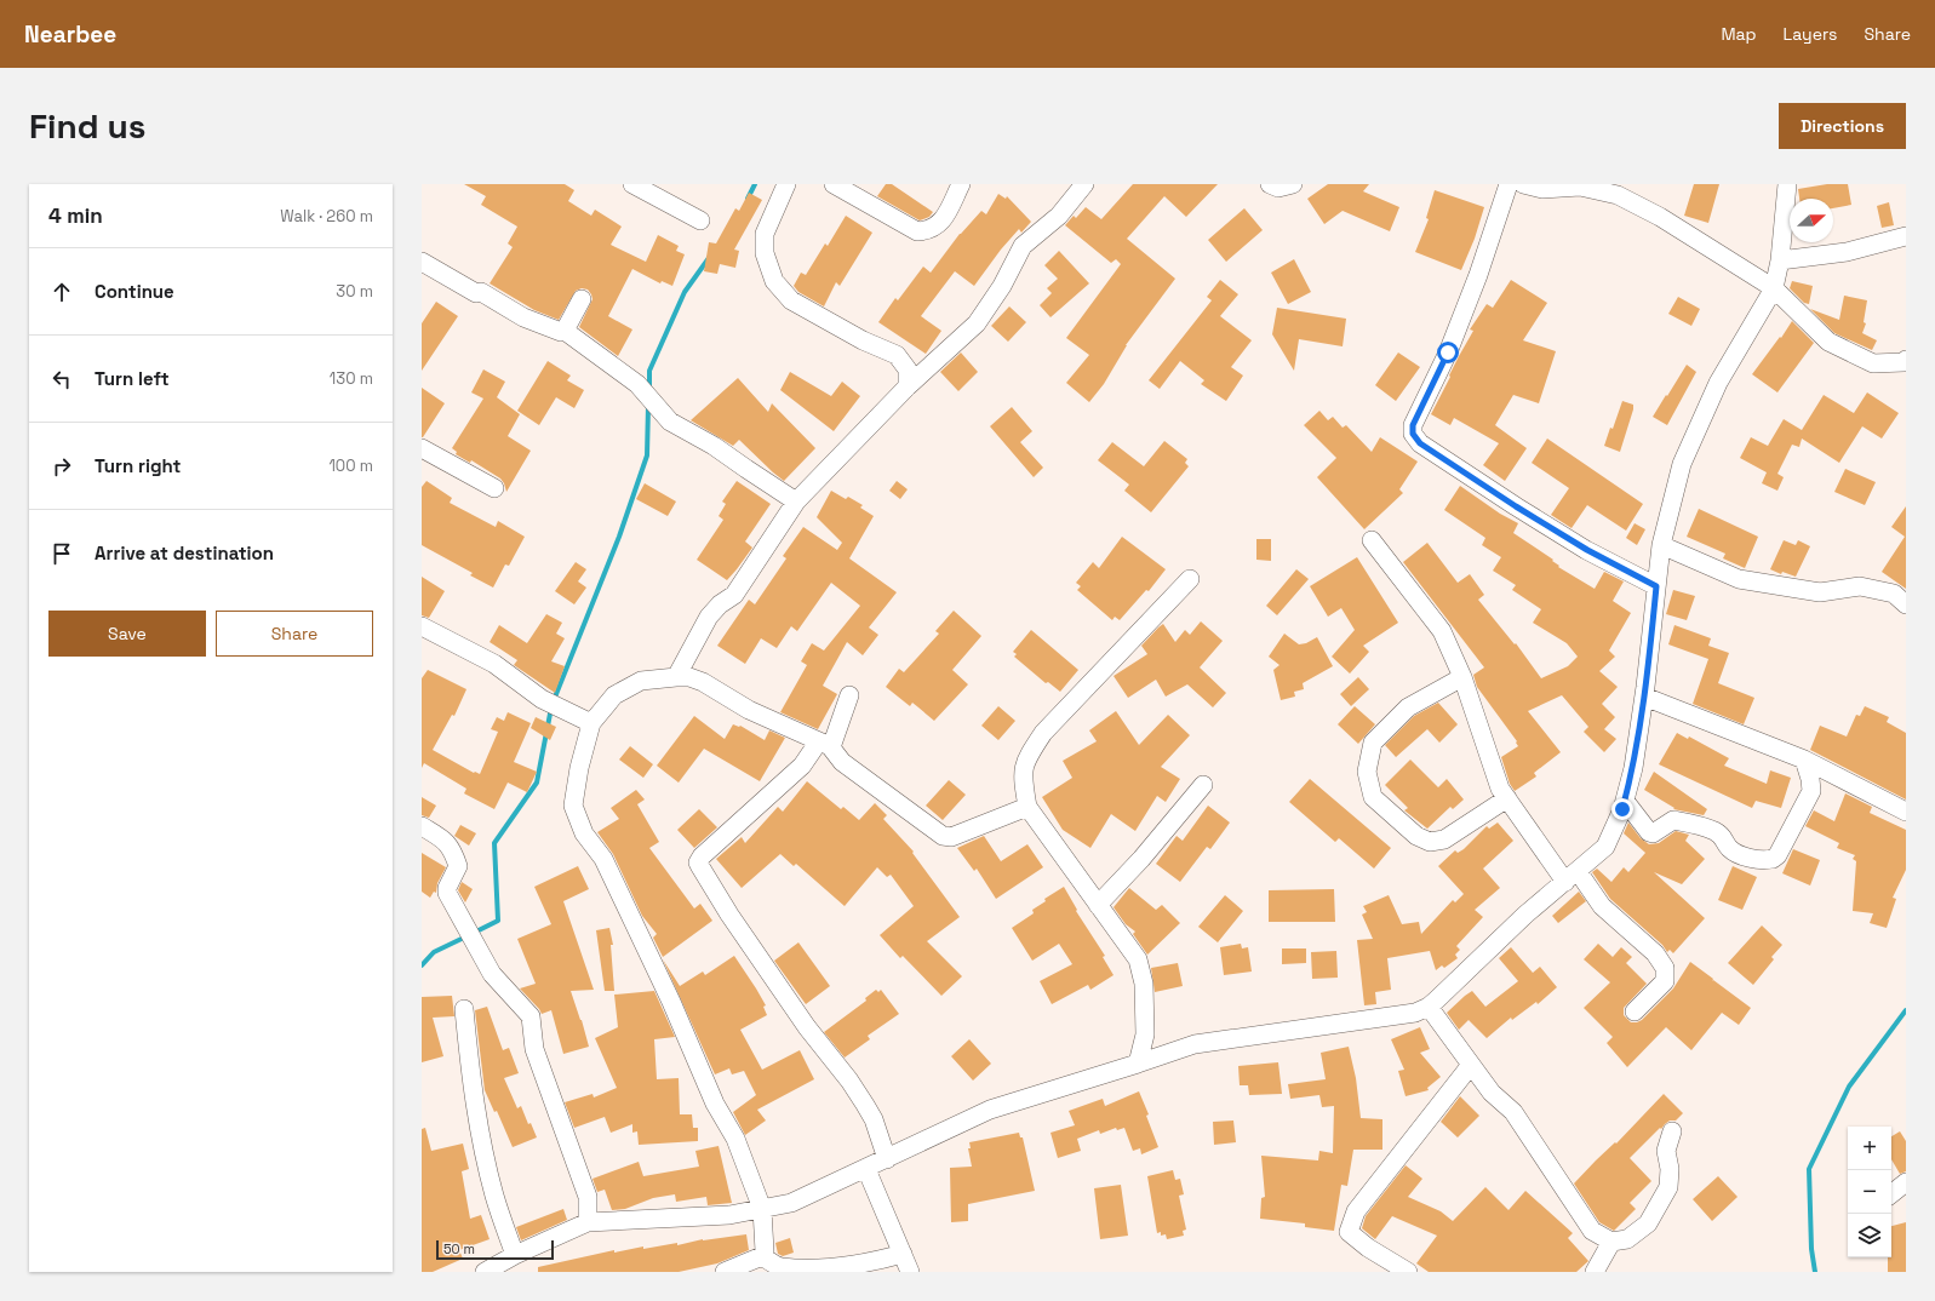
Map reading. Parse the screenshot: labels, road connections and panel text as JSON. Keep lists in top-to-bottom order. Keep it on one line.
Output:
{"scale_bar":"50 m","north":"right","page":{"header":"Nearbee","nav":["Map","Layers","Share"],"buttons":["Directions",["Save","Share"]],"title":"Find us","heading":["4 min","Walk · 260 m"],"list":[["Continue","30 m"],["Turn left","130 m"],["Turn right","100 m"],"Arrive at destination"],"map_buttons":["+","−"],"scale":"50 m"}}
